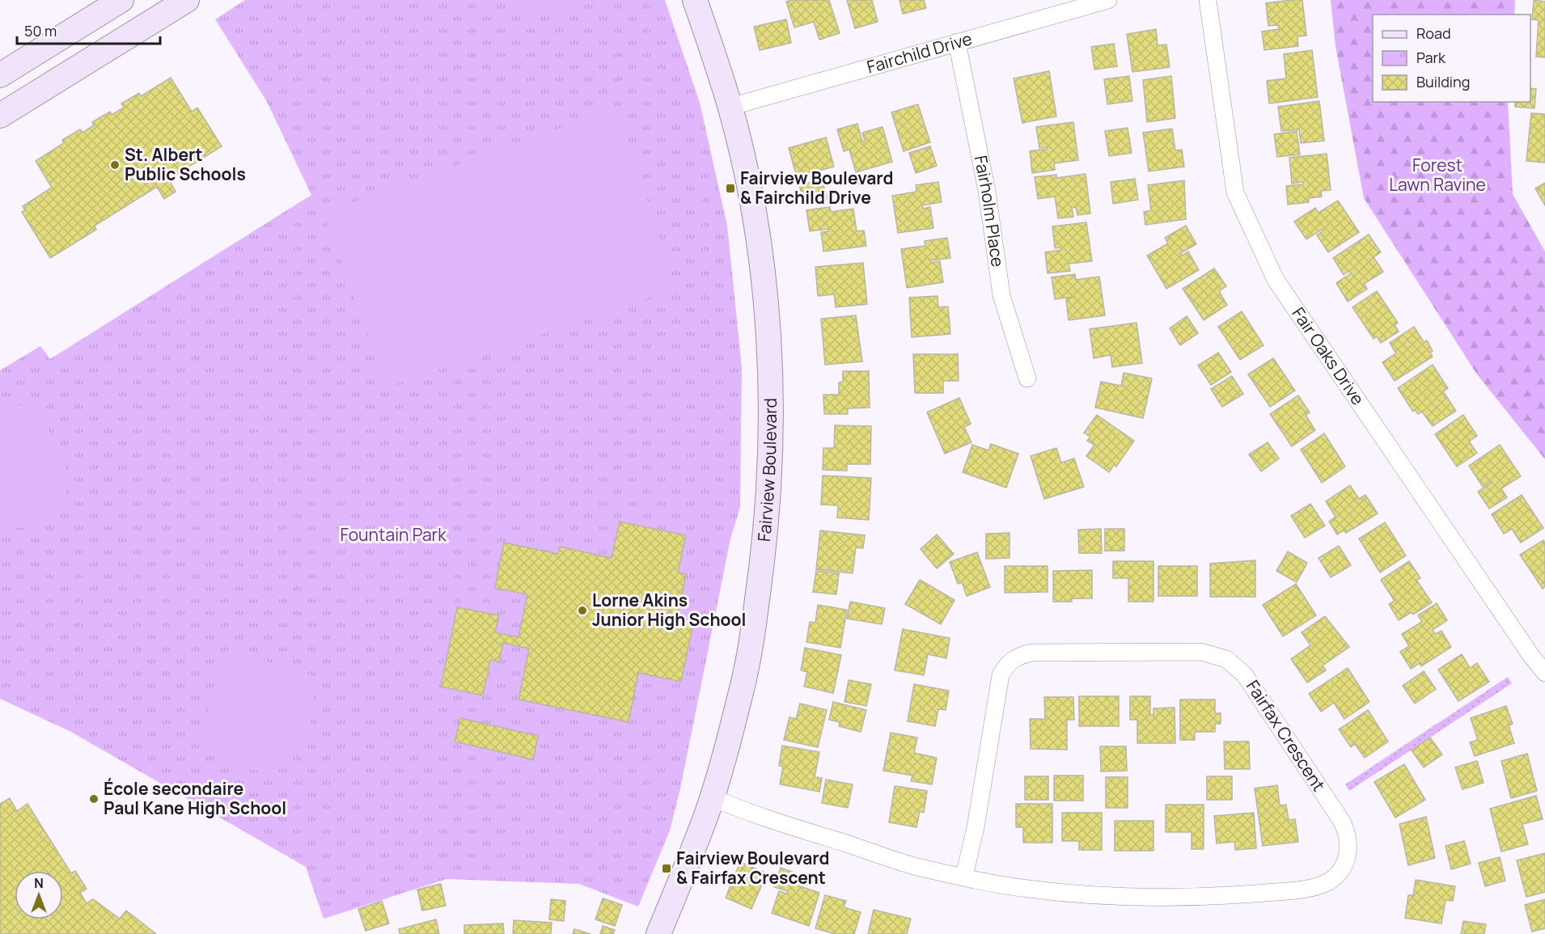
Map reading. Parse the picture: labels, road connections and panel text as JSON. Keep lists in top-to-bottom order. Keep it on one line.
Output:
{"streets":{"street":["Fairchild Drive","Fairholm Place","Fair Oaks Drive","Fairview Boulevard","Fairfax Crescent"]},"crossings":[["Fairchild Drive","Fairholm Place"],["Fairchild Drive","Fairview Boulevard"],["Fairview Boulevard","Fairfax Crescent"]],"parks":["Forest Lawn Ravine","Fountain Park"],"places":{"other":["St. Albert Public Schools","Lorne Akins Junior High School","École secondaire Paul Kane High School"],"transit":["Fairview Boulevard & Fairchild Drive","Fairview Boulevard & Fairfax Crescent"]},"legend":["Road","Park","Building"],"scale_bar":"50 m","north":"top"}
